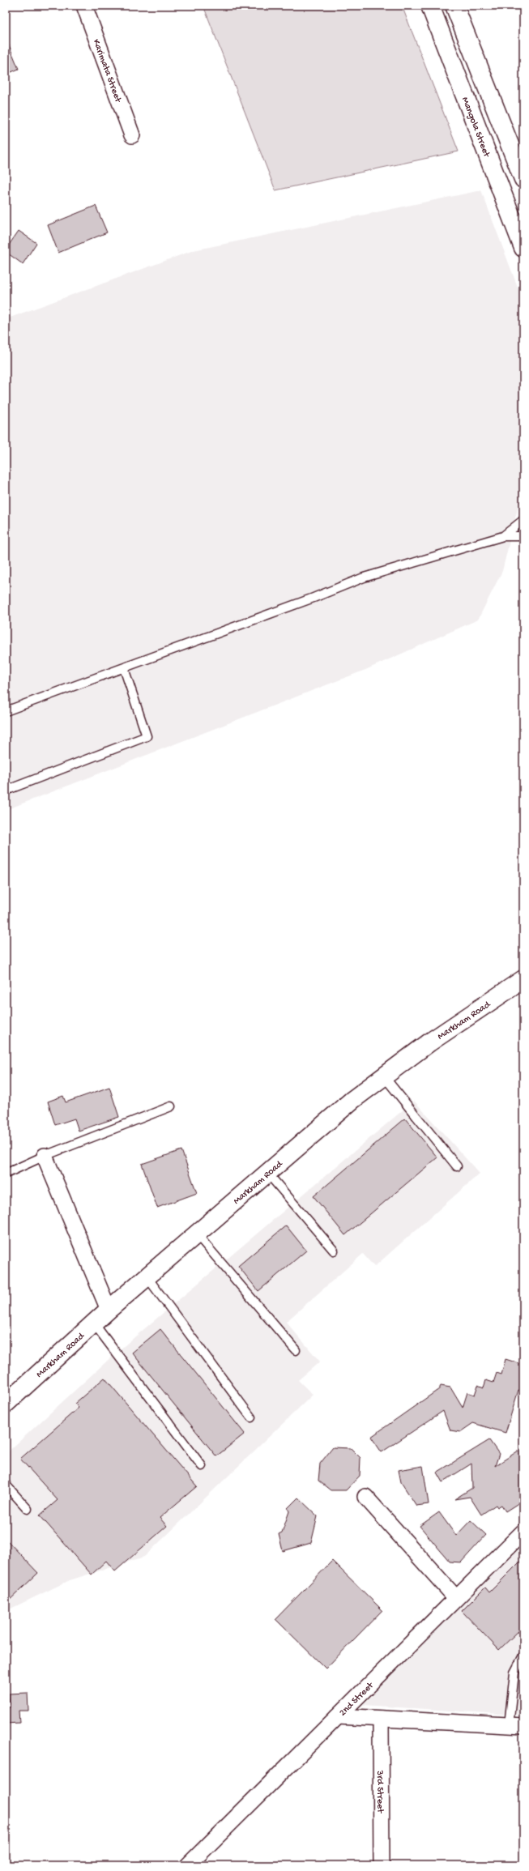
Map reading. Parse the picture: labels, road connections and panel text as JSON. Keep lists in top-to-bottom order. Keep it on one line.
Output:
{"streets":{"main road":["Mangola Street","Markham Road"],"street":["Karimata Street","2nd Street","3rd Street"]}}
